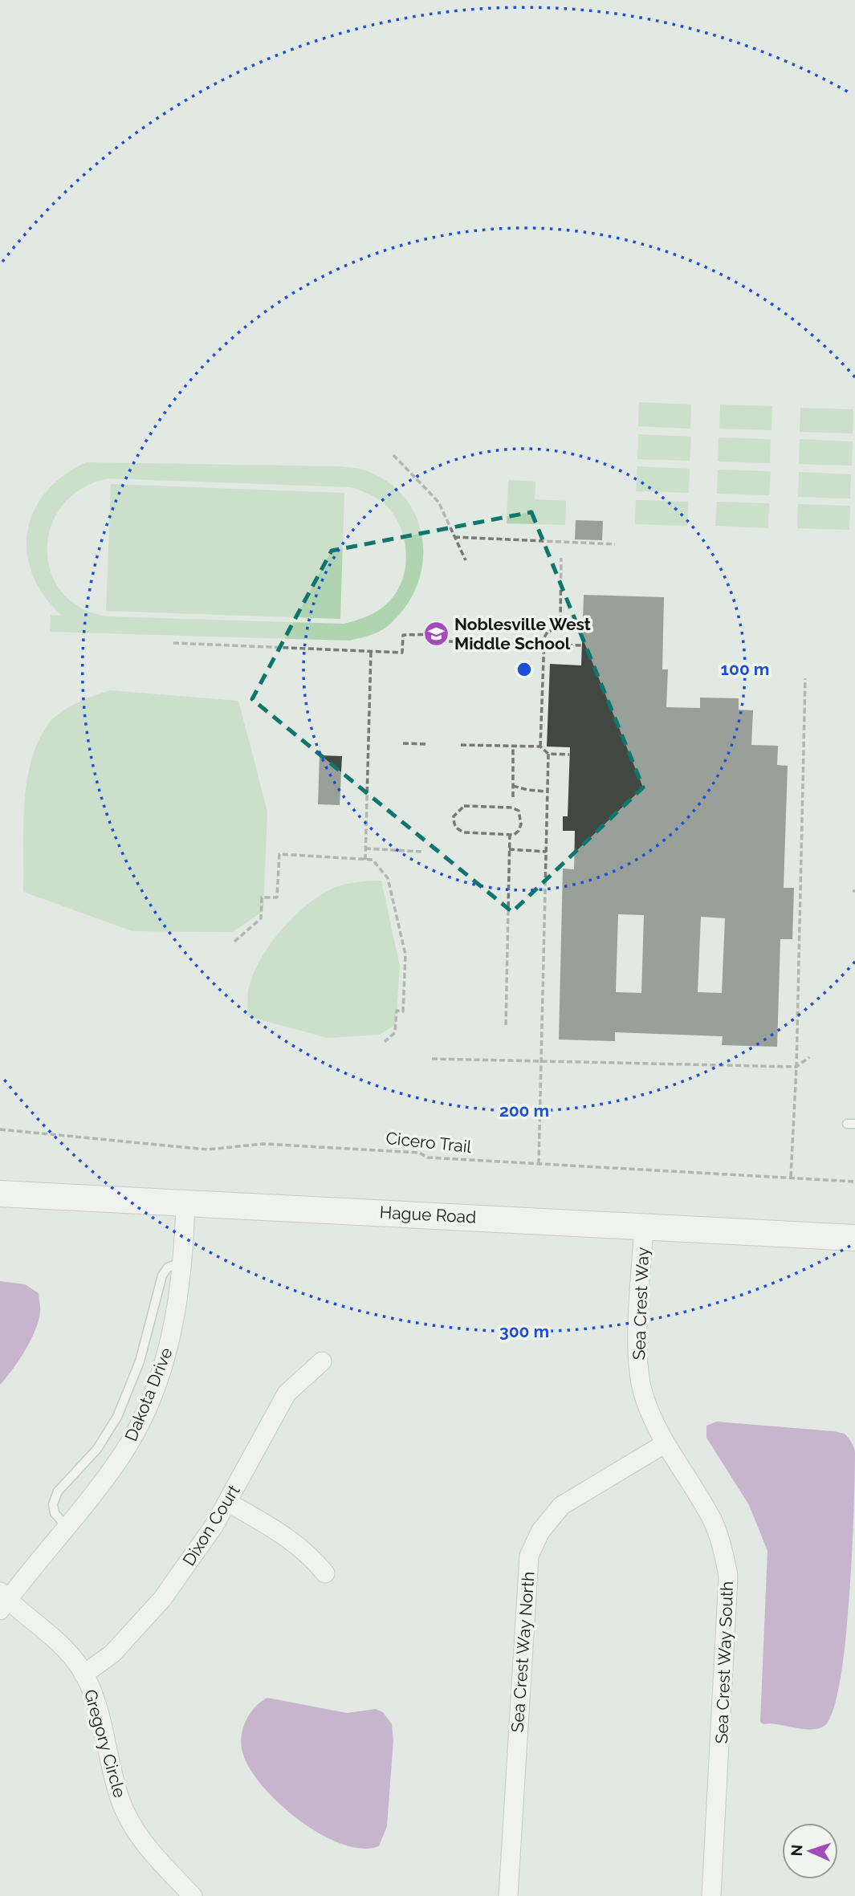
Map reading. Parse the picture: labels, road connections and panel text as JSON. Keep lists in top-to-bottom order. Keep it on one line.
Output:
{"streets":{"main road":["Hague Road"],"street":["Sea Crest Way","Dakota Drive","Dixon Court","Sea Crest Way North","Sea Crest Way South","Gregory Circle"],"path":["Cicero Trail"]},"crossings":[["Hague Road","Sea Crest Way"],["Hague Road","Dakota Drive"],["Sea Crest Way","Sea Crest Way North"],["Sea Crest Way","Sea Crest Way South"],["Dakota Drive","Gregory Circle"],["Dixon Court","Gregory Circle"],["Sea Crest Way North","Sea Crest Way South"]],"places":{"school or university":["Noblesville West Middle School"]},"north":"left","rings":["100 m","200 m","300 m"]}
